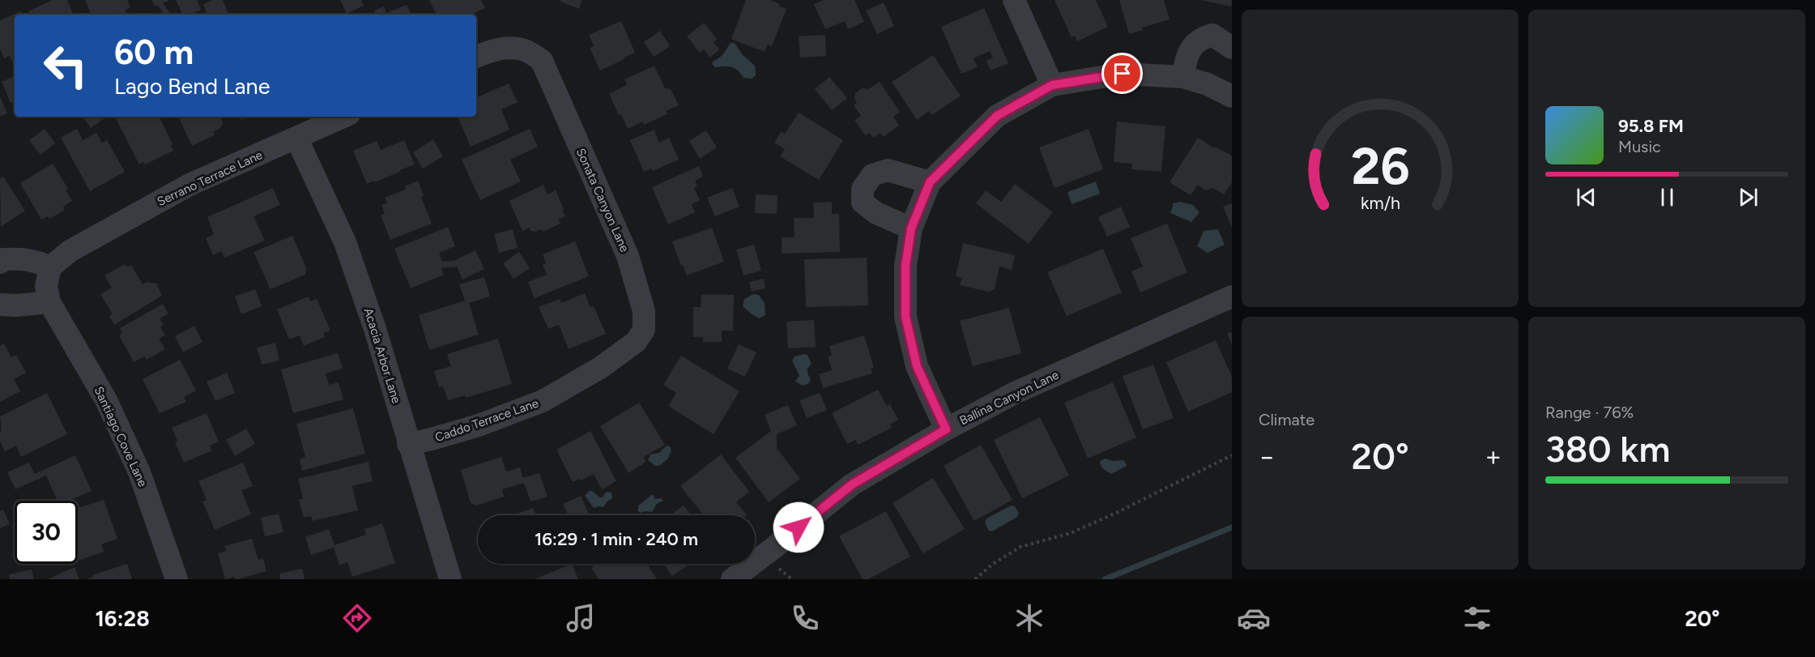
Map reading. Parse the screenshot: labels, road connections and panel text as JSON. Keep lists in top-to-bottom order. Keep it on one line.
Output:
{"streets":{"street":["Serrano Terrace Lane","Sonata Canyon Lane","Acacia Arbor Lane","Ballina Canyon Lane","Caddo Terrace Lane","Santiago Cove Lane"]},"crossings":[["Serrano Terrace Lane","Acacia Arbor Lane"],["Serrano Terrace Lane","Santiago Cove Lane"],["Sonata Canyon Lane","Caddo Terrace Lane"],["Acacia Arbor Lane","Caddo Terrace Lane"]],"page":{"turn":["60 m","Lago Bend Lane"],"song":["95.8 FM","Music"],"tile":["Climate",["Range · 76%","380 km"]],"heat":["−","20°","+"],"limit":"30","trip":"16:29 · 1 min · 240 m","tabs":["16:28","20°"],"gauge":["26","km/h"]}}
